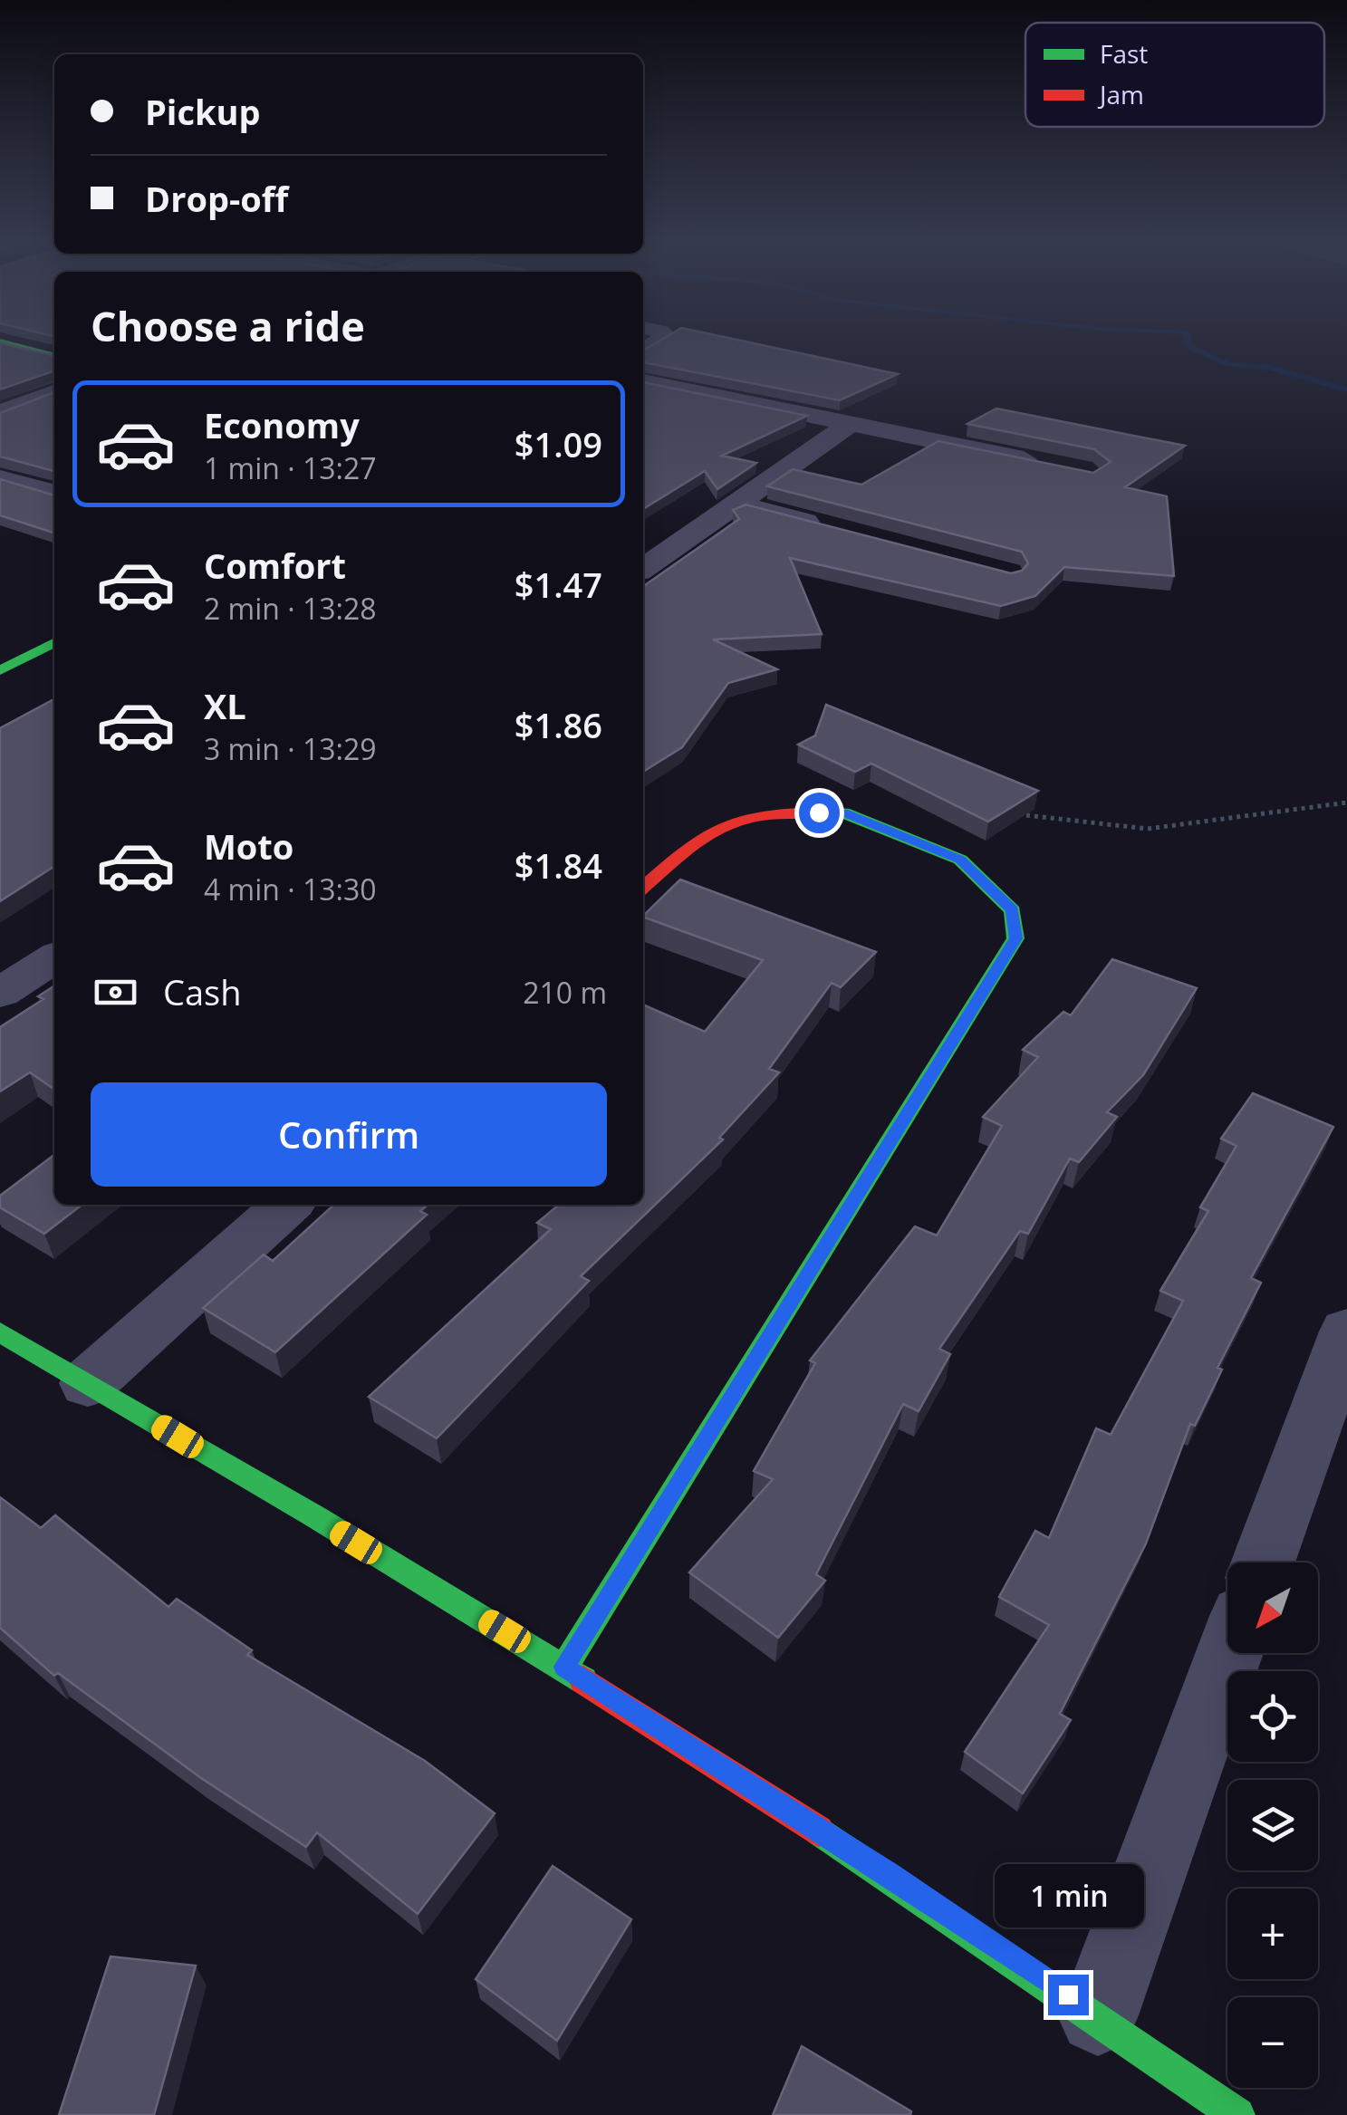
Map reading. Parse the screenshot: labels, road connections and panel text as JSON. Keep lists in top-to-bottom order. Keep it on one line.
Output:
{"legend":["Fast","Jam"],"north":"bottom left","page":{"banner":["Pickup","Drop-off"],"heading":"Choose a ride","list":[{"name":"Economy","note":"1 min · 13:27","value":"$1.09"},{"name":"Comfort","note":"2 min · 13:28","value":"$1.47"},{"name":"XL","note":"3 min · 13:29","value":"$1.86"},{"name":"Moto","note":"4 min · 13:30","value":"$1.84"}],"pay":["Cash","210 m"],"buttons":"Confirm","map_buttons":["+","−"],"bubble":"1 min"}}
